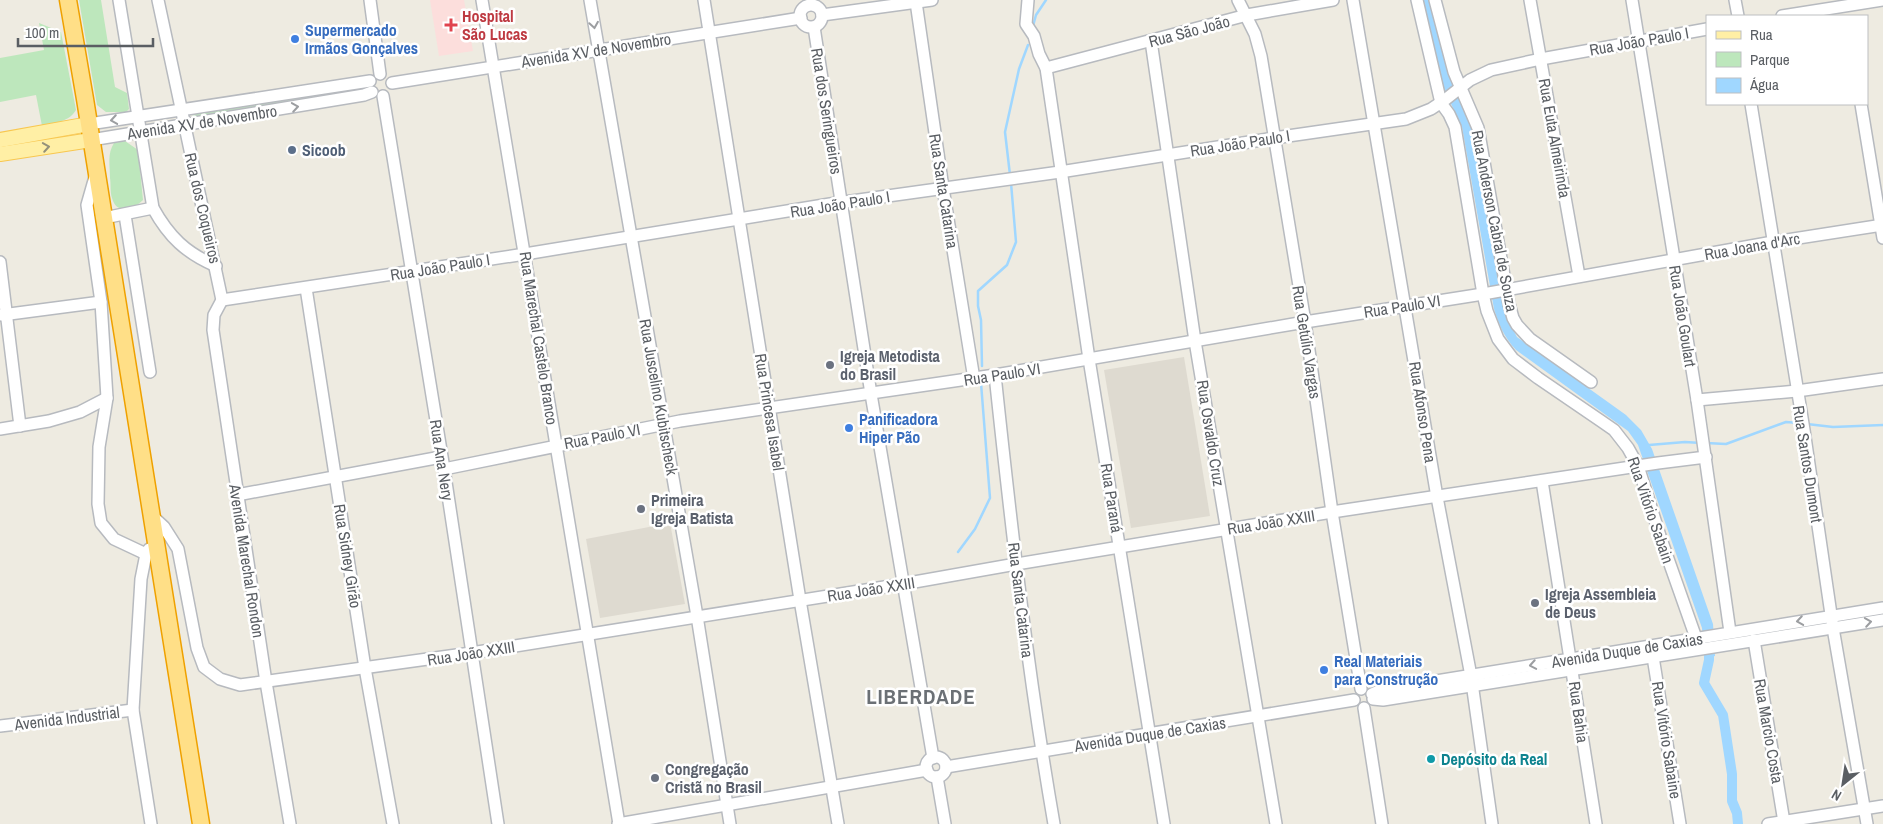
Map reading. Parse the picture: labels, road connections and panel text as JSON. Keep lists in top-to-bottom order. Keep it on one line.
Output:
{"streets":{"street":["Rua São João","Rua João Paulo I","Avenida XV de Novembro","Rua dos Seringueiros","Rua Euta Almeirinda","Rua Santa Catarina","Rua dos Coqueiros","Rua Anderson Cabral de Souza","Rua Joana d'Arc","Rua Paulo VI","Rua João Goulart","Rua Marechal Castelo Branco","Rua Getúlio Vargas","Rua Juscelino Kubitscheck","Rua Princesa Isabel","Rua Afonso Pena","Rua Osvaldo Cruz","Rua Ana Nery","Rua Santos Dumont","Rua Paraná","Rua Vitório Sabain","Rua João XXIII","Rua Sidney Girão","Avenida Marechal Rondon","Avenida Duque de Caxias","Rua Bahia","Avenida Industrial","Rua Marcio Costa","Rua Vitório Sabaine"]},"crossings":[["Rua São João","Rua Getúlio Vargas"],["Rua São João","Rua Osvaldo Cruz"],["Rua São João","Rua Paraná"],["Rua João Paulo I","Rua dos Seringueiros"],["Rua João Paulo I","Rua Euta Almeirinda"],["Rua João Paulo I","Rua Santa Catarina"],["Rua João Paulo I","Rua dos Coqueiros"],["Rua João Paulo I","Rua Anderson Cabral de Souza"],["Rua João Paulo I","Rua João Goulart"],["Rua João Paulo I","Rua Marechal Castelo Branco"],["Rua João Paulo I","Rua Getúlio Vargas"],["Rua João Paulo I","Rua Juscelino Kubitscheck"],["Rua João Paulo I","Rua Princesa Isabel"],["Rua João Paulo I","Rua Afonso Pena"],["Rua João Paulo I","Rua Osvaldo Cruz"],["Rua João Paulo I","Rua Ana Nery"],["Rua João Paulo I","Rua Paraná"],["Rua João Paulo I","Rua Vitório Sabain"],["Rua João Paulo I","Rua Sidney Girão"],["Rua João Paulo I","Avenida Marechal Rondon"],["Avenida XV de Novembro","Rua dos Seringueiros"],["Avenida XV de Novembro","Rua dos Coqueiros"],["Avenida XV de Novembro","Rua Marechal Castelo Branco"],["Avenida XV de Novembro","Rua Juscelino Kubitscheck"],["Avenida XV de Novembro","Rua Princesa Isabel"],["Avenida XV de Novembro","Rua Ana Nery"],["Rua dos Seringueiros","Rua Paulo VI"],["Rua dos Seringueiros","Rua João XXIII"],["Rua dos Seringueiros","Avenida Duque de Caxias"],["Rua Euta Almeirinda","Rua Joana d'Arc"],["Rua Santa Catarina","Rua Paulo VI"],["Rua Santa Catarina","Rua João XXIII"],["Rua Santa Catarina","Avenida Duque de Caxias"],["Rua dos Coqueiros","Avenida Marechal Rondon"],["Rua Anderson Cabral de Souza","Rua Joana d'Arc"],["Rua Anderson Cabral de Souza","Rua Paulo VI"],["Rua Anderson Cabral de Souza","Rua Vitório Sabain"],["Rua Joana d'Arc","Rua Paulo VI"],["Rua Joana d'Arc","Rua João Goulart"],["Rua Joana d'Arc","Rua Santos Dumont"],["Rua Paulo VI","Rua Marechal Castelo Branco"],["Rua Paulo VI","Rua Getúlio Vargas"],["Rua Paulo VI","Rua Juscelino Kubitscheck"],["Rua Paulo VI","Rua Princesa Isabel"],["Rua Paulo VI","Rua Afonso Pena"],["Rua Paulo VI","Rua Osvaldo Cruz"],["Rua Paulo VI","Rua Ana Nery"],["Rua Paulo VI","Rua Paraná"],["Rua Paulo VI","Rua Vitório Sabain"],["Rua Paulo VI","Rua Sidney Girão"],["Rua Paulo VI","Avenida Marechal Rondon"],["Rua João Goulart","Rua João XXIII"],["Rua João Goulart","Avenida Duque de Caxias"],["Rua Marechal Castelo Branco","Rua João XXIII"],["Rua Getúlio Vargas","Rua João XXIII"],["Rua Getúlio Vargas","Avenida Duque de Caxias"],["Rua Juscelino Kubitscheck","Rua João XXIII"],["Rua Princesa Isabel","Rua João XXIII"],["Rua Afonso Pena","Rua João XXIII"],["Rua Afonso Pena","Avenida Duque de Caxias"],["Rua Osvaldo Cruz","Rua João XXIII"],["Rua Osvaldo Cruz","Avenida Duque de Caxias"],["Rua Ana Nery","Rua João XXIII"],["Rua Santos Dumont","Avenida Duque de Caxias"],["Rua Paraná","Rua João XXIII"],["Rua Paraná","Avenida Duque de Caxias"],["Rua Vitório Sabain","Rua João XXIII"],["Rua Vitório Sabain","Avenida Duque de Caxias"],["Rua João XXIII","Rua Sidney Girão"],["Rua João XXIII","Avenida Marechal Rondon"],["Rua João XXIII","Rua Bahia"],["Avenida Duque de Caxias","Rua Bahia"],["Avenida Duque de Caxias","Rua Marcio Costa"],["Avenida Duque de Caxias","Rua Vitório Sabaine"]],"districts":["LIBERDADE"],"places":{"health":["Hospital São Lucas"],"other":["Supermercado Irmãos Gonçalves","Sicoob","Igreja Metodista do Brasil","Panificadora Hiper Pão","Primeira Igreja Batista","Igreja Assembleia de Deus","Real Materiais para Construção","Depósito da Real","Congregação Cristã no Brasil"]},"legend":["Rua","Parque","Água"],"scale_bar":"100 m","north":"bottom left"}
